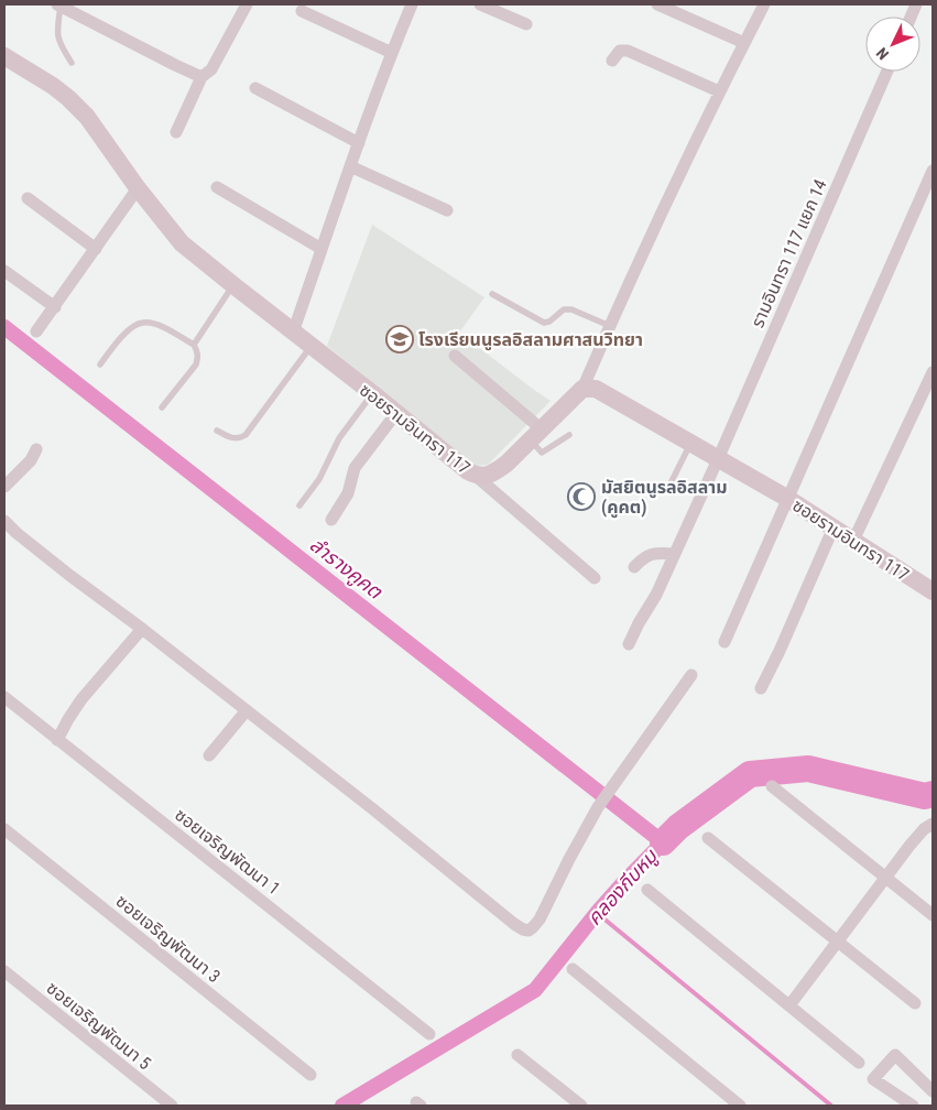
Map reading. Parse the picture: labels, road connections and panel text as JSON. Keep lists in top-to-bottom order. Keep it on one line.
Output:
{"streets":{"street":["รามอินทรา 117 แยก 14","ซอยรามอินทรา 117","ซอยเจริญพัฒนา 1","ซอยเจริญพัฒนา 3","ซอยเจริญพัฒนา 5"]},"crossings":[["รามอินทรา 117 แยก 14","ซอยรามอินทรา 117"]],"water":["ลำรางคูคต","คลองกีบหมู"],"places":{"school or university":["โรงเรียนนูรลอิสลามศาสนวิทยา"],"mosque":["มัสยิตนูรลอิสลาม (คูคต)"]},"north":"bottom left"}
